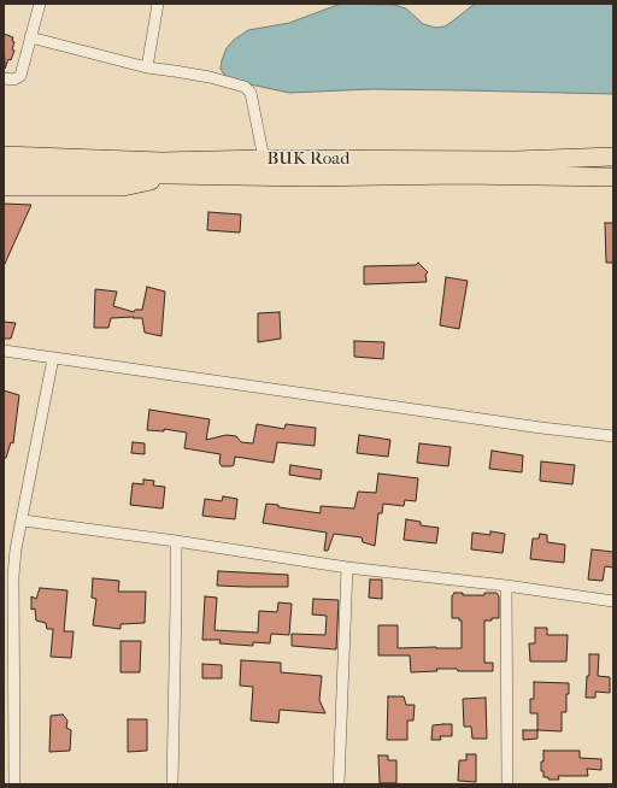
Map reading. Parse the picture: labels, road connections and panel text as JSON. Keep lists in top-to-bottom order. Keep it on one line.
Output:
{"streets":{"main road":["BUK Road"]}}
